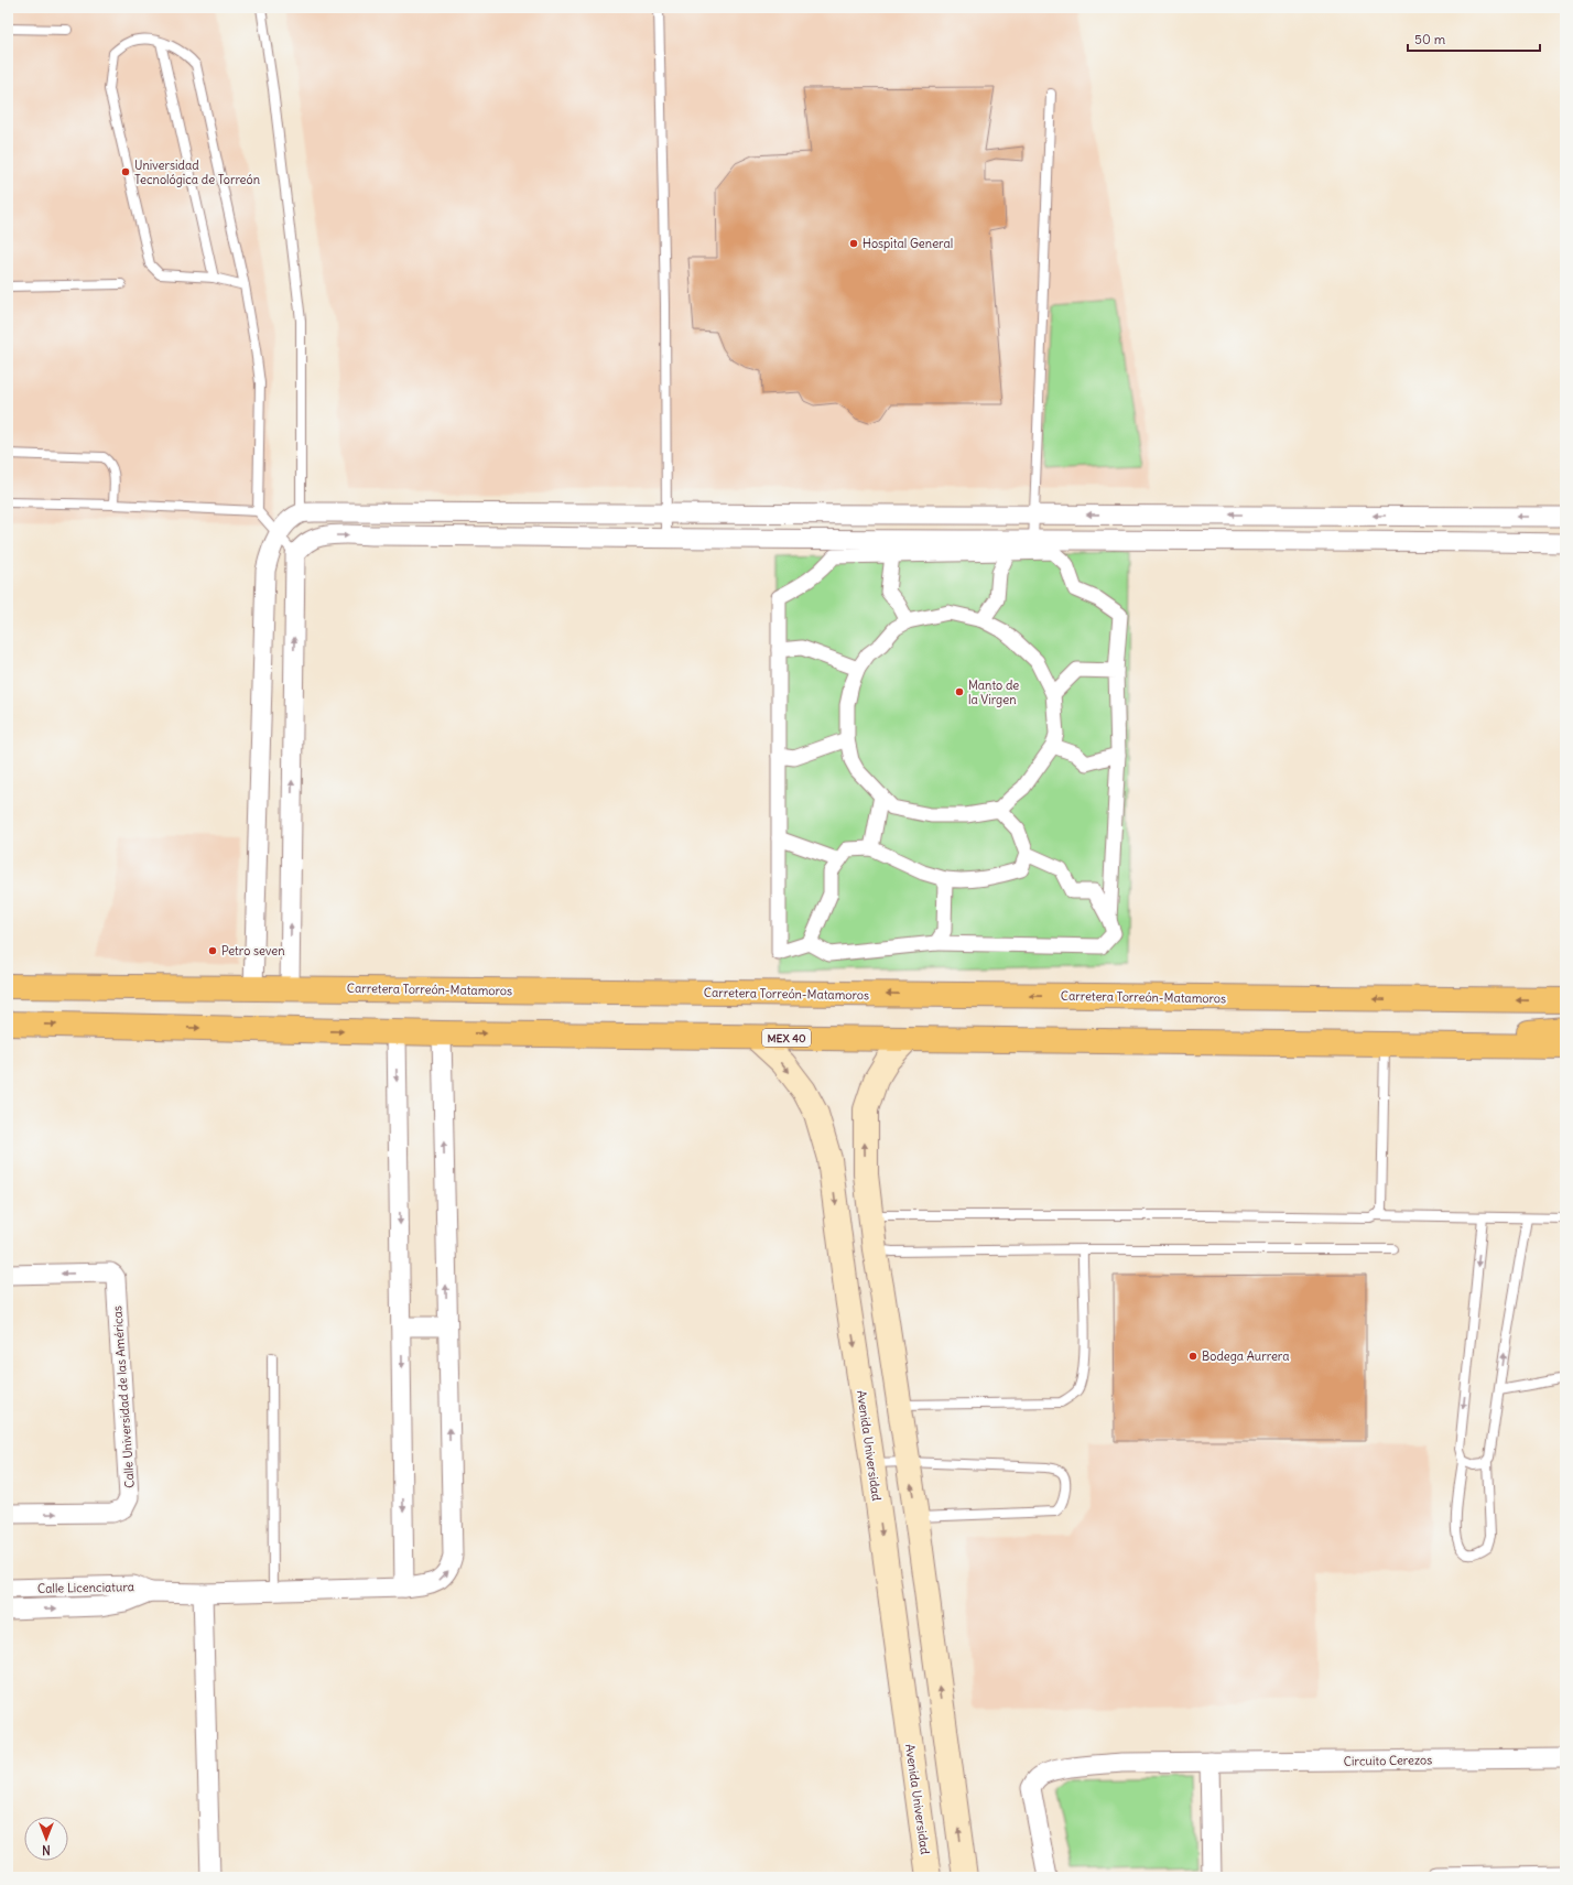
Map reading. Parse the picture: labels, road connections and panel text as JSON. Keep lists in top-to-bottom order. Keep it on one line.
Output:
{"streets":{"highway":["Carretera Torreón-Matamoros","MEX 40"],"main road":["Avenida Universidad"],"street":["Calle Universidad de las Américas","Calle Licenciatura","Circuito Cerezos"]},"crossings":[["MEX 40","Avenida Universidad"]],"places":["Universidad Tecnológica de Torreón","Hospital General","Manto de la Virgen","Petro seven","Bodega Aurrera"],"scale_bar":"50 m","north":"bottom"}
